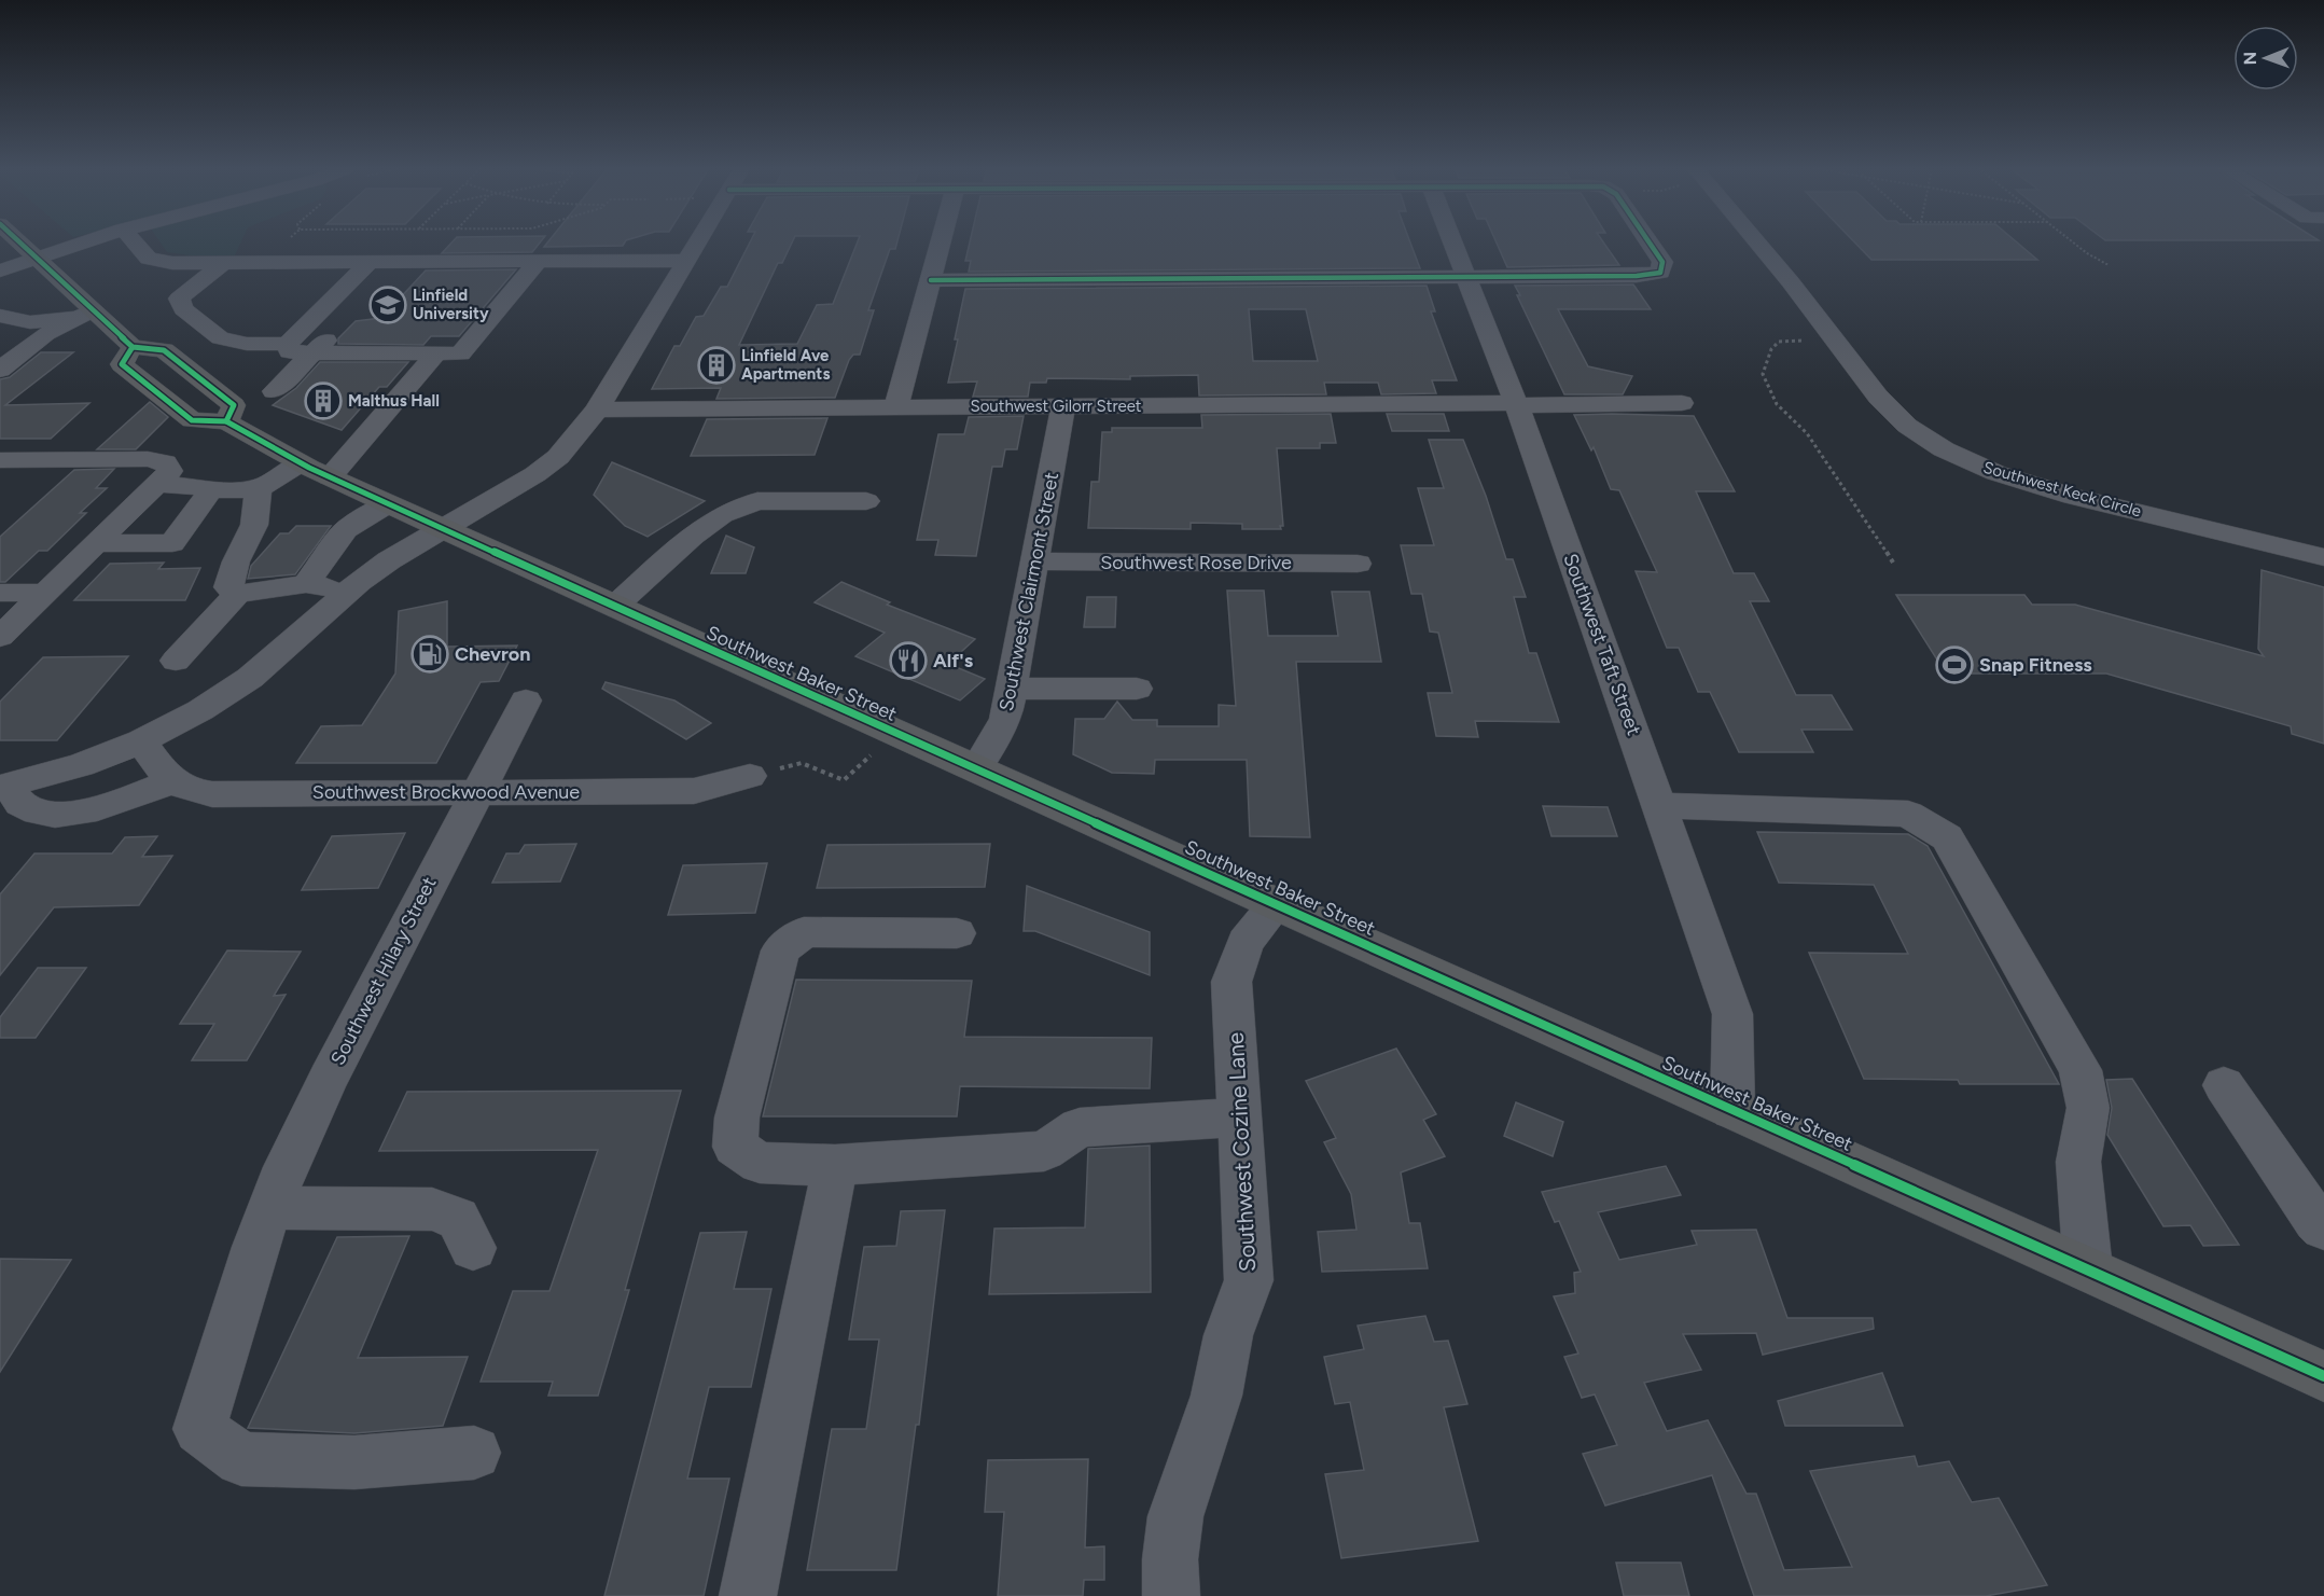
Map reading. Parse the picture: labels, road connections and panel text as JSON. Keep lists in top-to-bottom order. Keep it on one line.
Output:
{"streets":{"highway":["Southwest Baker Street"],"street":["Southwest Gilorr Street","Southwest Keck Circle","Southwest Rose Drive","Southwest Clairmont Street","Southwest Taft Street","Southwest Brockwood Avenue","Southwest Hilary Street","Southwest Cozine Lane"]},"crossings":[["Southwest Gilorr Street","Southwest Clairmont Street"],["Southwest Gilorr Street","Southwest Taft Street"],["Southwest Rose Drive","Southwest Clairmont Street"],["Southwest Clairmont Street","Southwest Baker Street"],["Southwest Taft Street","Southwest Baker Street"],["Southwest Baker Street","Southwest Cozine Lane"],["Southwest Brockwood Avenue","Southwest Hilary Street"]],"places":{"school or university":["Linfield University"],"building":["Linfield Ave Apartments","Malthus Hall"],"fuel station":["Chevron"],"restaurant":["Alf's"],"sports":["Snap Fitness"]},"north":"left"}
